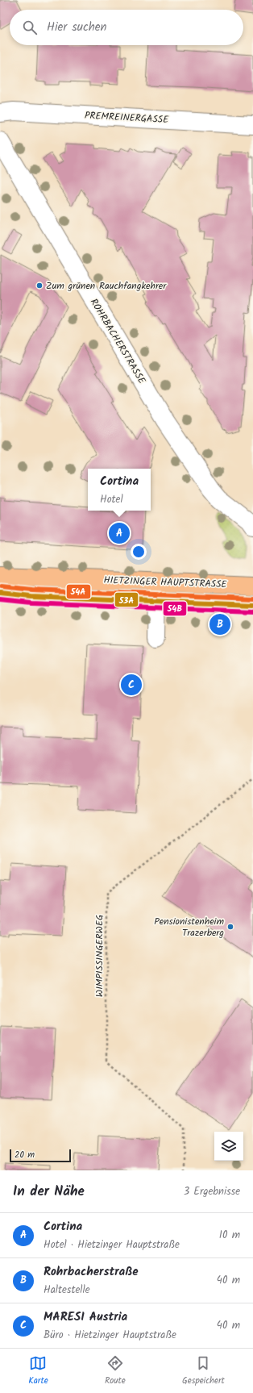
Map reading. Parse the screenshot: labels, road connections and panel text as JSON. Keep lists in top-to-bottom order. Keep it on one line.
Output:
{"streets":{"main road":["HIETZINGER HAUPTSTRASSE"],"street":["PREMREINERGASSE","ROHRBACHERSTRASSE"],"path":["WIMPISSINGERWEG"]},"places":["Zum grünen Rauchfangkehrer","Pensionistenheim Trazerberg"],"lines":["transit line 54A","transit line 53A","transit line 54B"],"scale_bar":"20 m","page":{"search":"Hier suchen","popup":["Cortina","Hotel"],"pins":["A","B","C"],"scale":"20 m","heading":["In der Nähe","3 Ergebnisse"],"list":[{"mark":"A","name":"Cortina","note":"Hotel · Hietzinger Hauptstraße","value":"10 m"},{"mark":"B","name":"Rohrbacherstraße","note":"Haltestelle","value":"40 m"},{"mark":"C","name":"MARESI Austria","note":"Büro · Hietzinger Hauptstraße","value":"40 m"}],"nav":["Karte","Route","Gespeichert"]}}
